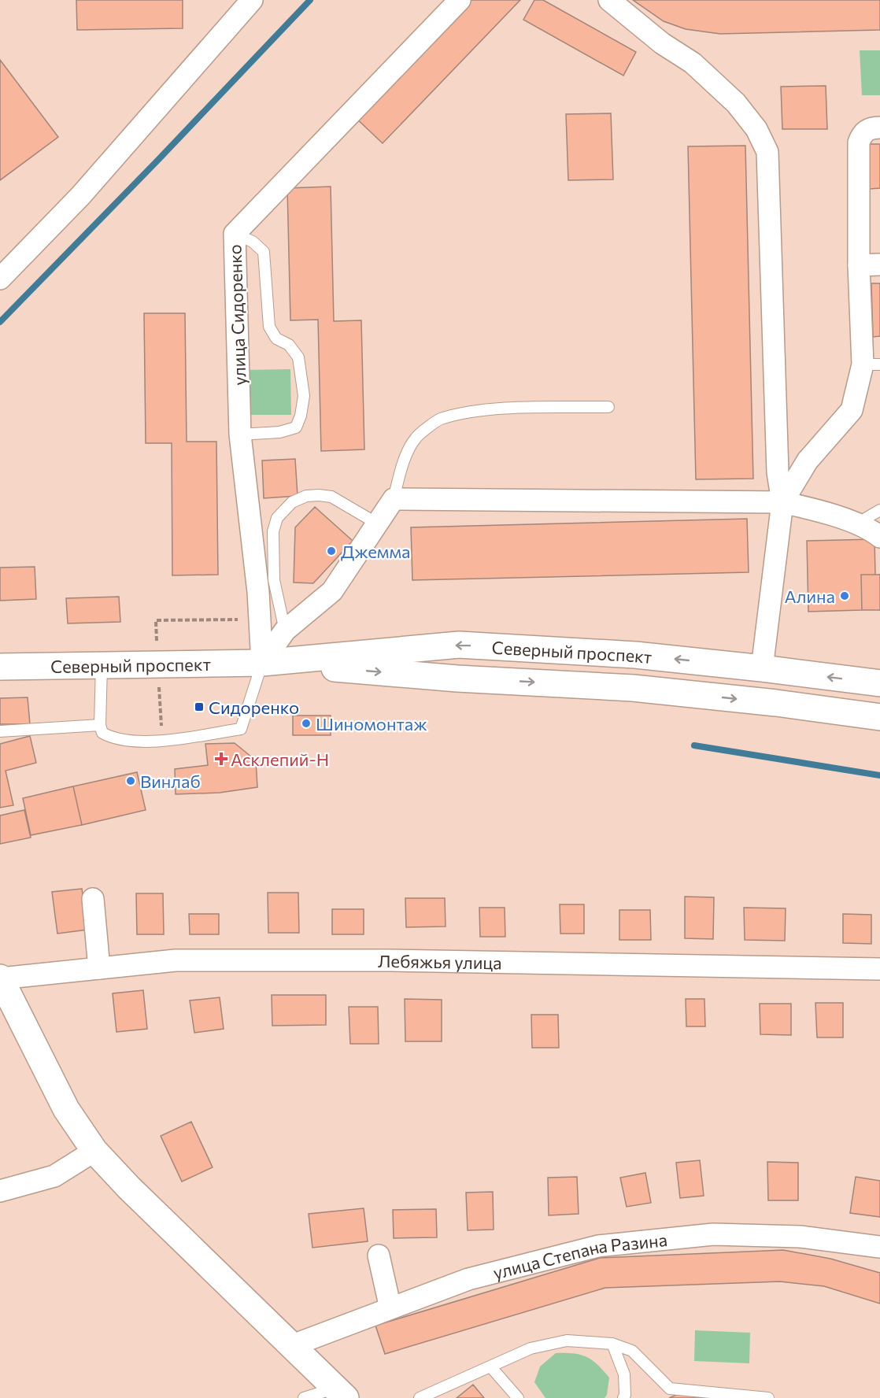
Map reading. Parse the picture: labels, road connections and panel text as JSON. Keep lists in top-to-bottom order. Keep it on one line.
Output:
{"streets":{"main road":["Северный проспект"],"street":["улица Сидоренко","Лебяжья улица","улица Степана Разина"]},"crossings":[["улица Сидоренко","Северный проспект"]],"places":{"other":["Джемма","Алина","Шиномонтаж","Винлаб"],"transit":["Сидоренко"],"health":["Асклепий-Н"]}}
